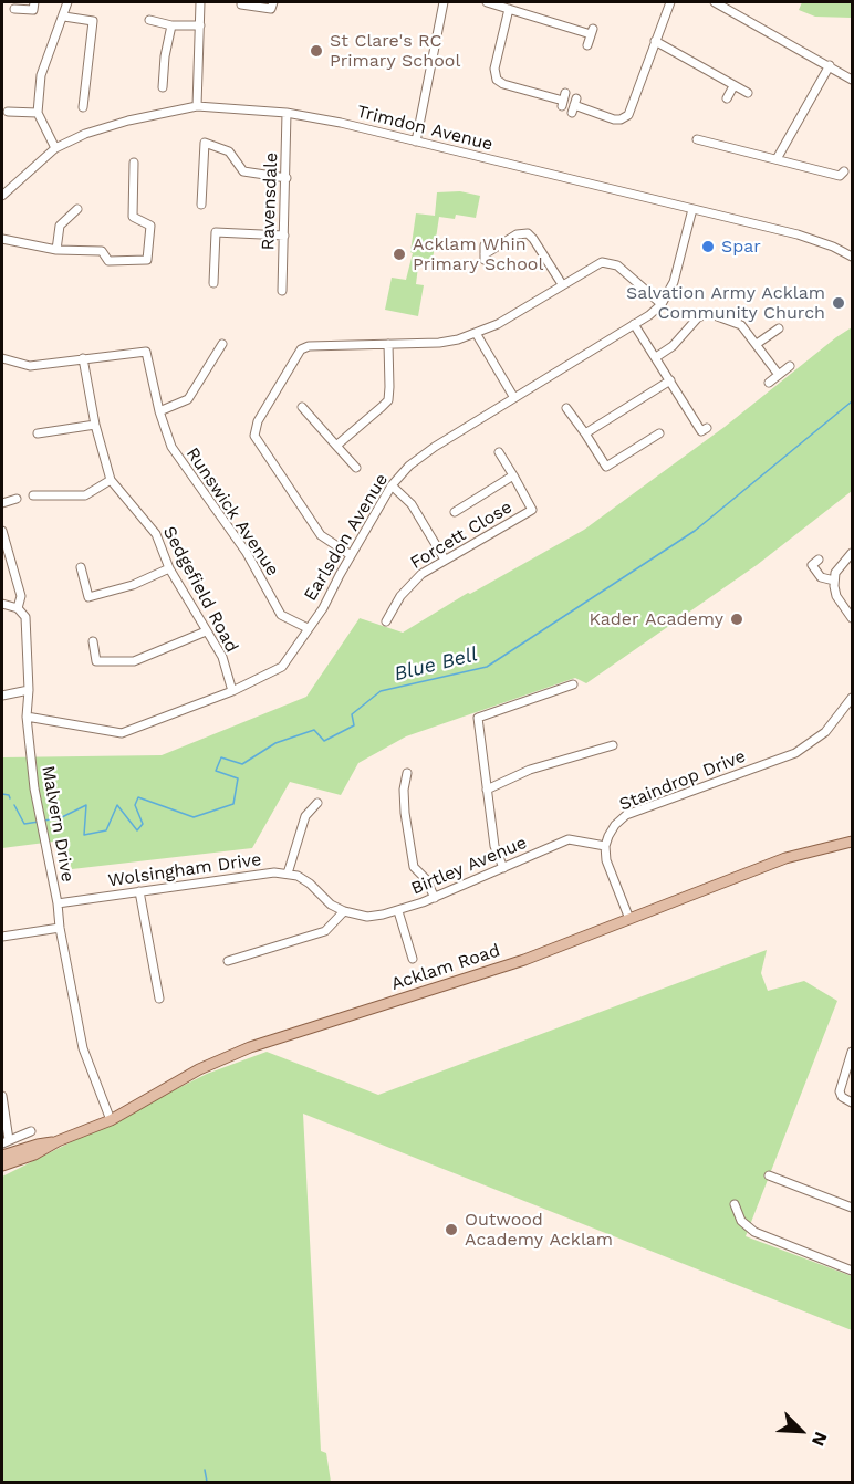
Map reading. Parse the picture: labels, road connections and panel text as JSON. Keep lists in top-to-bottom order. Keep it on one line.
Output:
{"streets":{"main road":["Acklam Road"],"street":["Trimdon Avenue","Ravensdale","Runswick Avenue","Forcett Close","Earlsdon Avenue","Sedgefield Road","Staindrop Drive","Malvern Drive","Birtley Avenue","Wolsingham Drive"]},"crossings":[["Trimdon Avenue","Ravensdale"],["Trimdon Avenue","Earlsdon Avenue"],["Runswick Avenue","Earlsdon Avenue"],["Runswick Avenue","Sedgefield Road"],["Earlsdon Avenue","Sedgefield Road"],["Earlsdon Avenue","Malvern Drive"],["Staindrop Drive","Birtley Avenue"],["Malvern Drive","Wolsingham Drive"],["Malvern Drive","Acklam Road"],["Birtley Avenue","Wolsingham Drive"]],"water":["Blue Bell"],"places":["St Clare's RC Primary School","Spar","Acklam Whin Primary School","Salvation Army Acklam Community Church","Kader Academy","Outwood Academy Acklam"],"north":"bottom right"}
